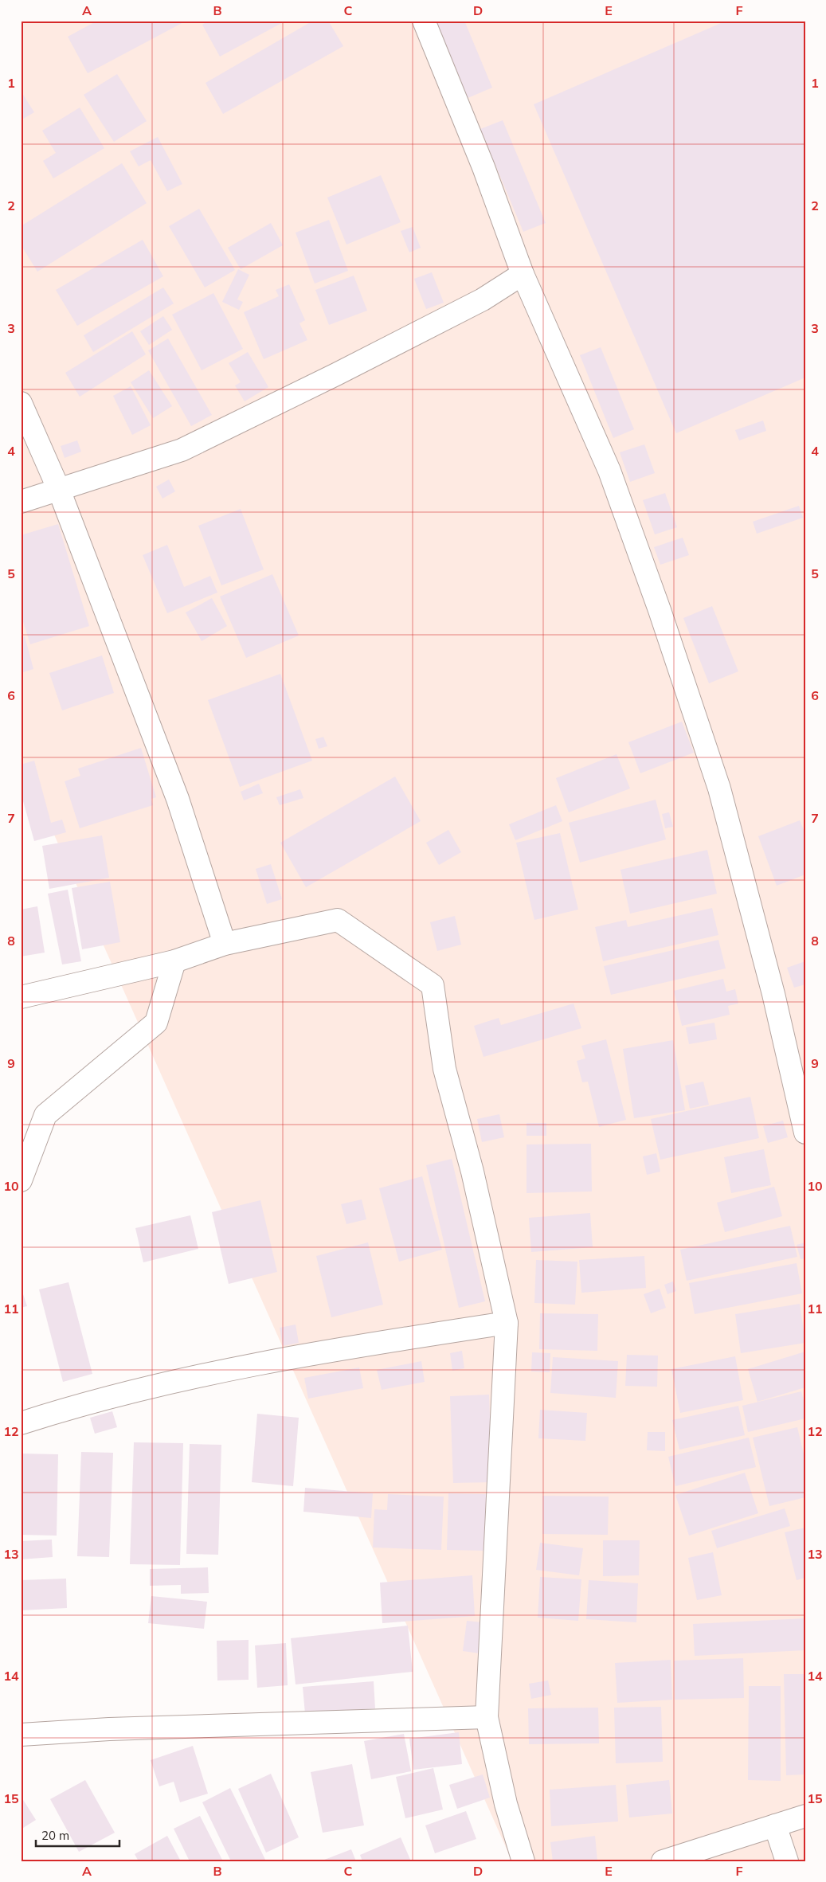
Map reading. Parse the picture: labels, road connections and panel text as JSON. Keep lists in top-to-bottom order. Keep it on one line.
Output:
{"scale_bar":"20 m","grid":{"columns":["A","B","C","D","E","F"],"rows":["1","2","3","4","5","6","7","8","9","10","11","12","13","14","15"]}}
